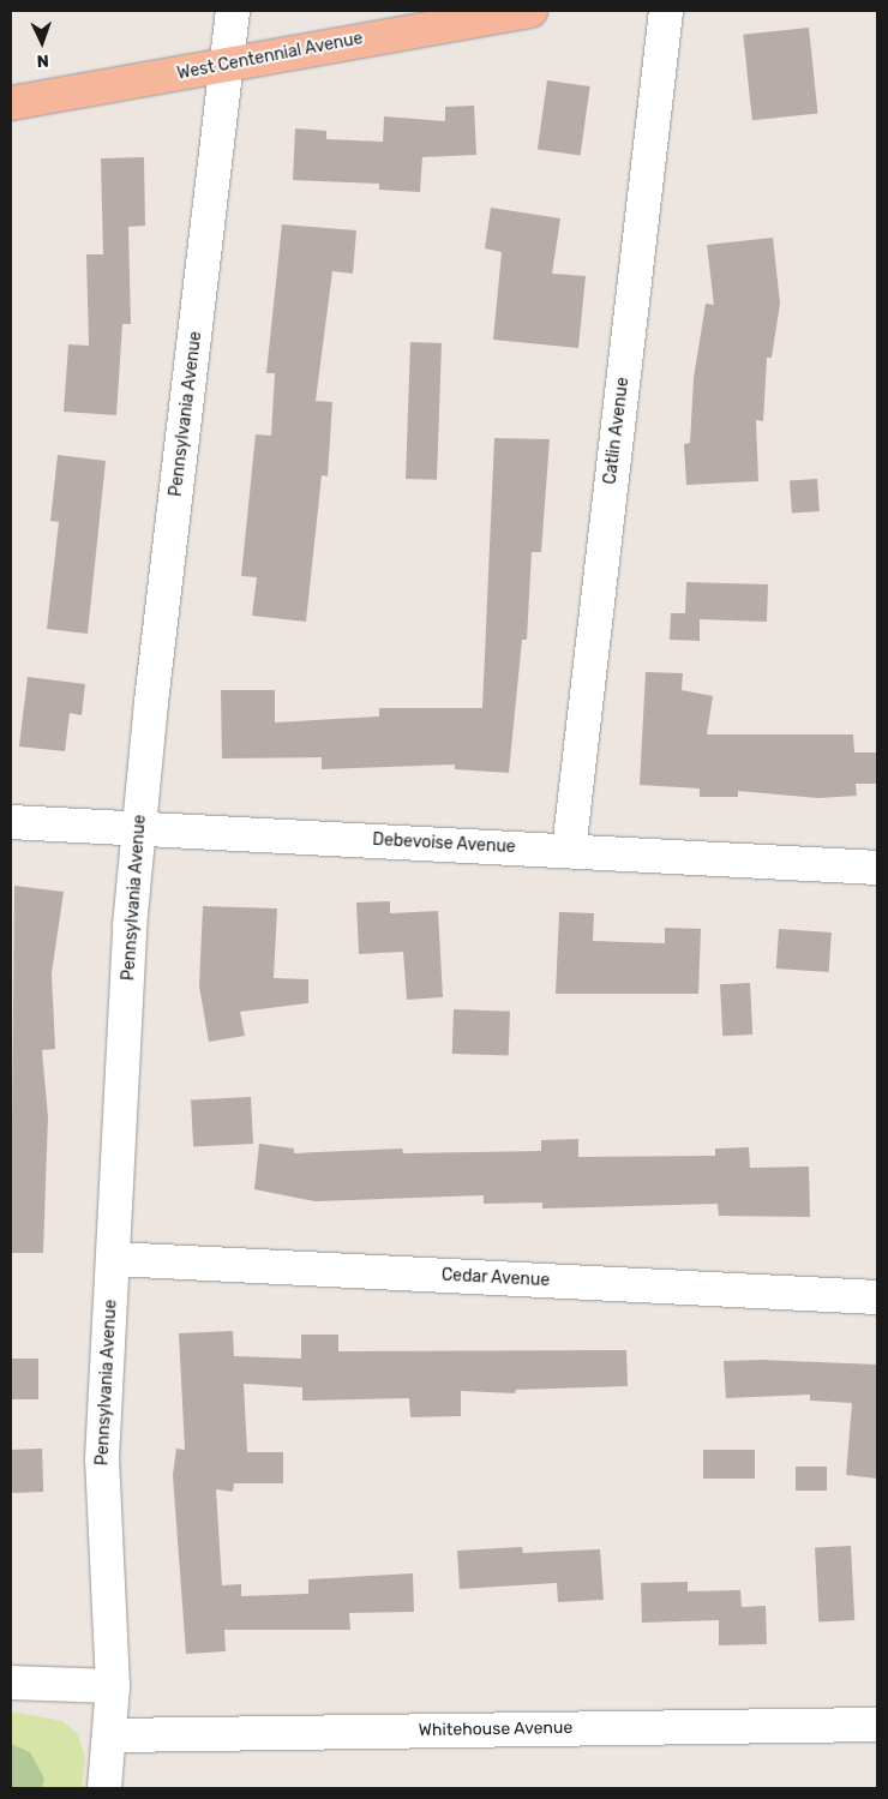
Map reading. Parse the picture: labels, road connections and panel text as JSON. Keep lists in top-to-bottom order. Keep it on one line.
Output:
{"streets":{"main road":["West Centennial Avenue"],"street":["Pennsylvania Avenue","Catlin Avenue","Debevoise Avenue","Cedar Avenue","Whitehouse Avenue"]},"crossings":[["West Centennial Avenue","Pennsylvania Avenue"],["Pennsylvania Avenue","Debevoise Avenue"],["Pennsylvania Avenue","Cedar Avenue"],["Pennsylvania Avenue","Whitehouse Avenue"],["Catlin Avenue","Debevoise Avenue"]],"north":"bottom"}
